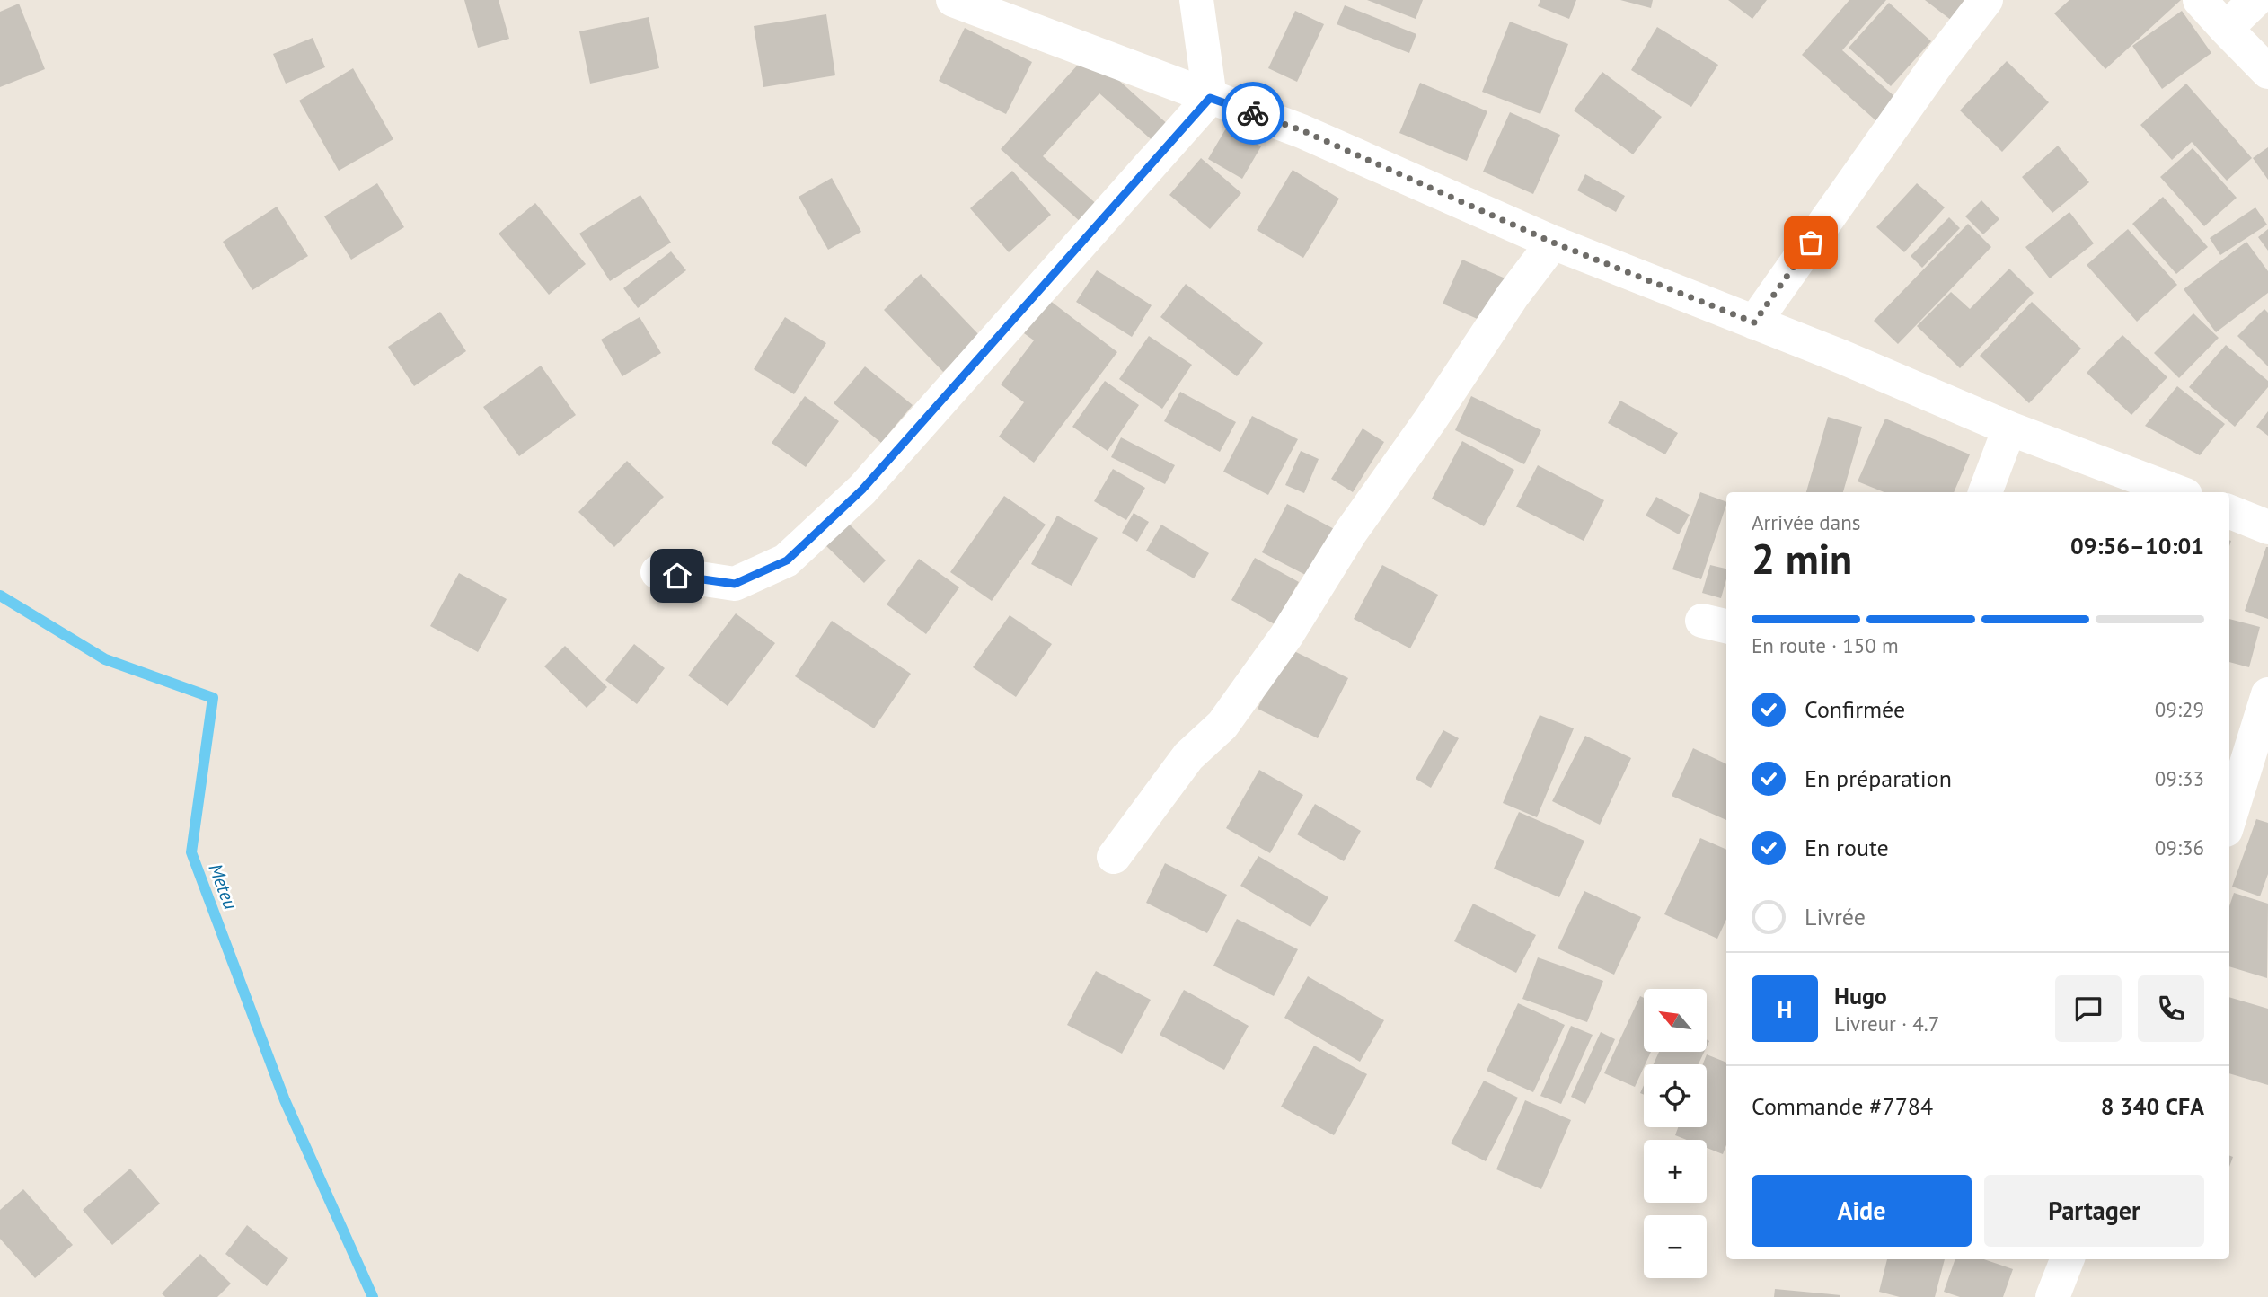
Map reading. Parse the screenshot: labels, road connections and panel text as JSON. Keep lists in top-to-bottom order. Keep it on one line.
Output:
{"water":["Meteu"],"north":"top left","page":{"heading":["2 min","Arrivée dans","09:56–10:01"],"panel":["Hugo","Livreur · 4.7","Commande #7784","8 340 CFA"],"bar":"En route · 150 m","list":[["Confirmée","09:29"],["En préparation","09:33"],["En route","09:36"],"Livrée"],"round":"H","map_buttons":["+","−"],"buttons":["Aide","Partager"]}}
